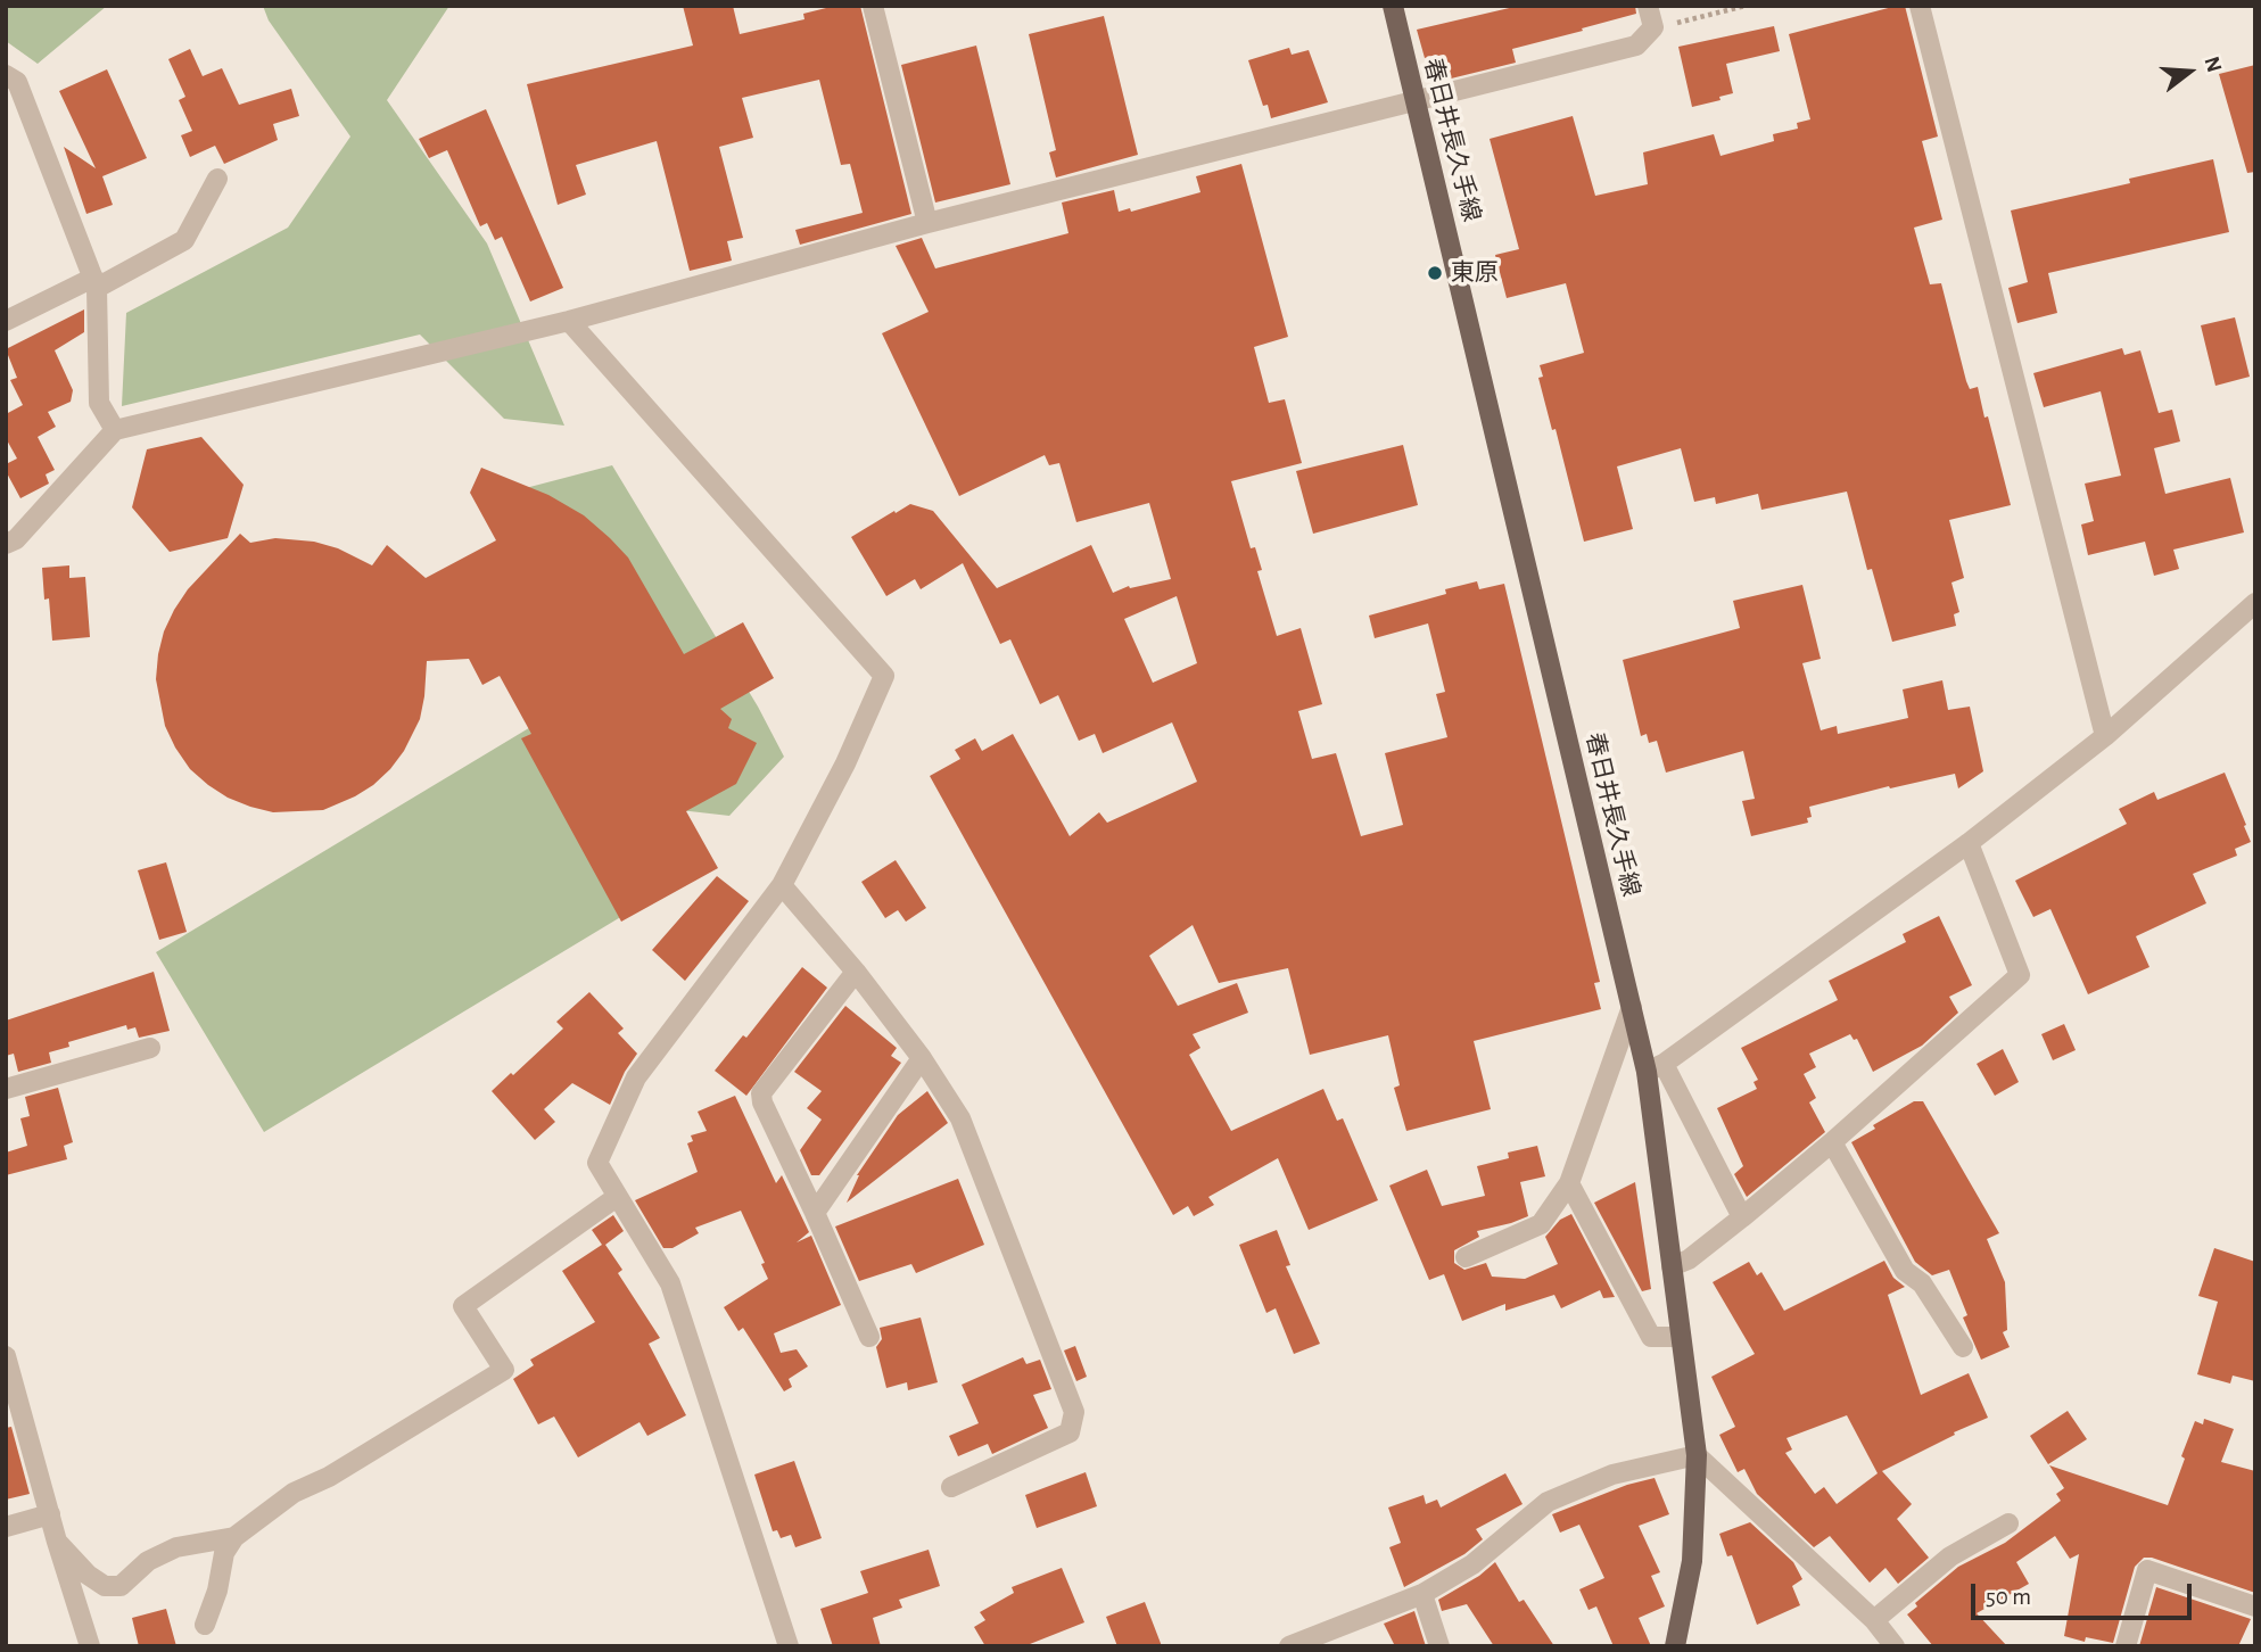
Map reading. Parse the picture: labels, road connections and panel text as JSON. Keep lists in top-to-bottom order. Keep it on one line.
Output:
{"streets":{"main road":["春日井長久手線"]},"places":["東原"],"scale_bar":"50 m","north":"right"}
